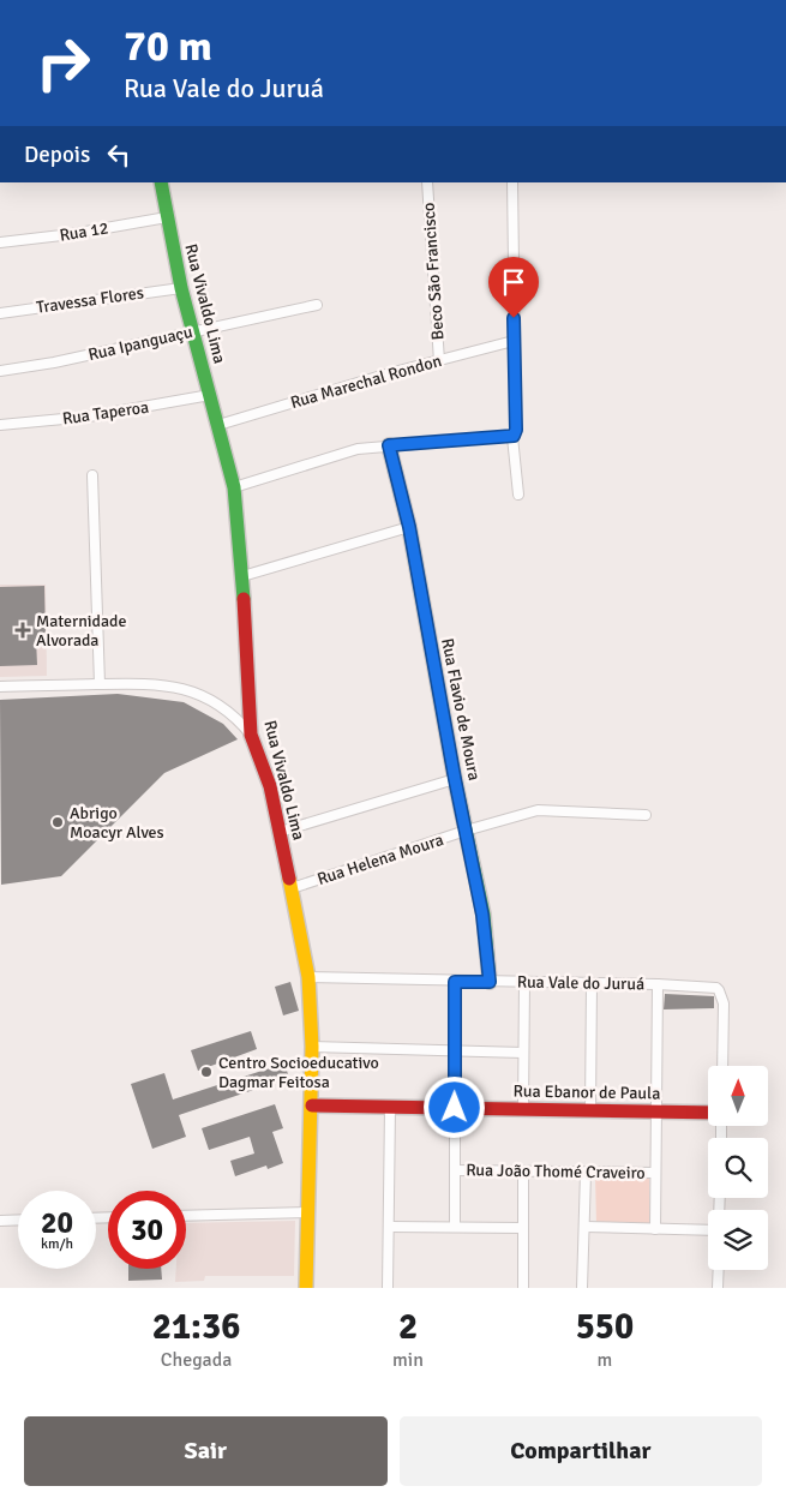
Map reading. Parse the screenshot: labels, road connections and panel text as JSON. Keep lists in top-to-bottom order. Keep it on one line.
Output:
{"streets":{"street":["Rua 12","Beco São Francisco","Travessa Flores","Rua Vivaldo Lima","Rua Ipanguaçu","Rua Marechal Rondon","Rua Taperoa","Rua Flavio de Moura","Rua Helena Moura","Rua Vale do Juruá","Rua Ebanor de Paula","Rua João Thomé Craveiro"]},"crossings":[["Rua 12","Rua Vivaldo Lima"],["Beco São Francisco","Rua Marechal Rondon"],["Travessa Flores","Rua Vivaldo Lima"],["Rua Vivaldo Lima","Rua Ipanguaçu"],["Rua Vivaldo Lima","Rua Marechal Rondon"],["Rua Vivaldo Lima","Rua Taperoa"],["Rua Vivaldo Lima","Rua Helena Moura"],["Rua Vivaldo Lima","Rua Vale do Juruá"],["Rua Vivaldo Lima","Rua Ebanor de Paula"],["Rua Flavio de Moura","Rua Helena Moura"],["Rua Flavio de Moura","Rua Vale do Juruá"]],"places":{"health":["Maternidade Alvorada"],"other":["Abrigo Moacyr Alves","Centro Socioeducativo Dagmar Feitosa"]},"north":"top","page":{"turn":["70 m","Rua Vale do Juruá"],"then":"Depois","speed":"20 km/h","limit":"30","eta":["21:36","Chegada","2","min","550","m"],"buttons":["Sair","Compartilhar"]}}
